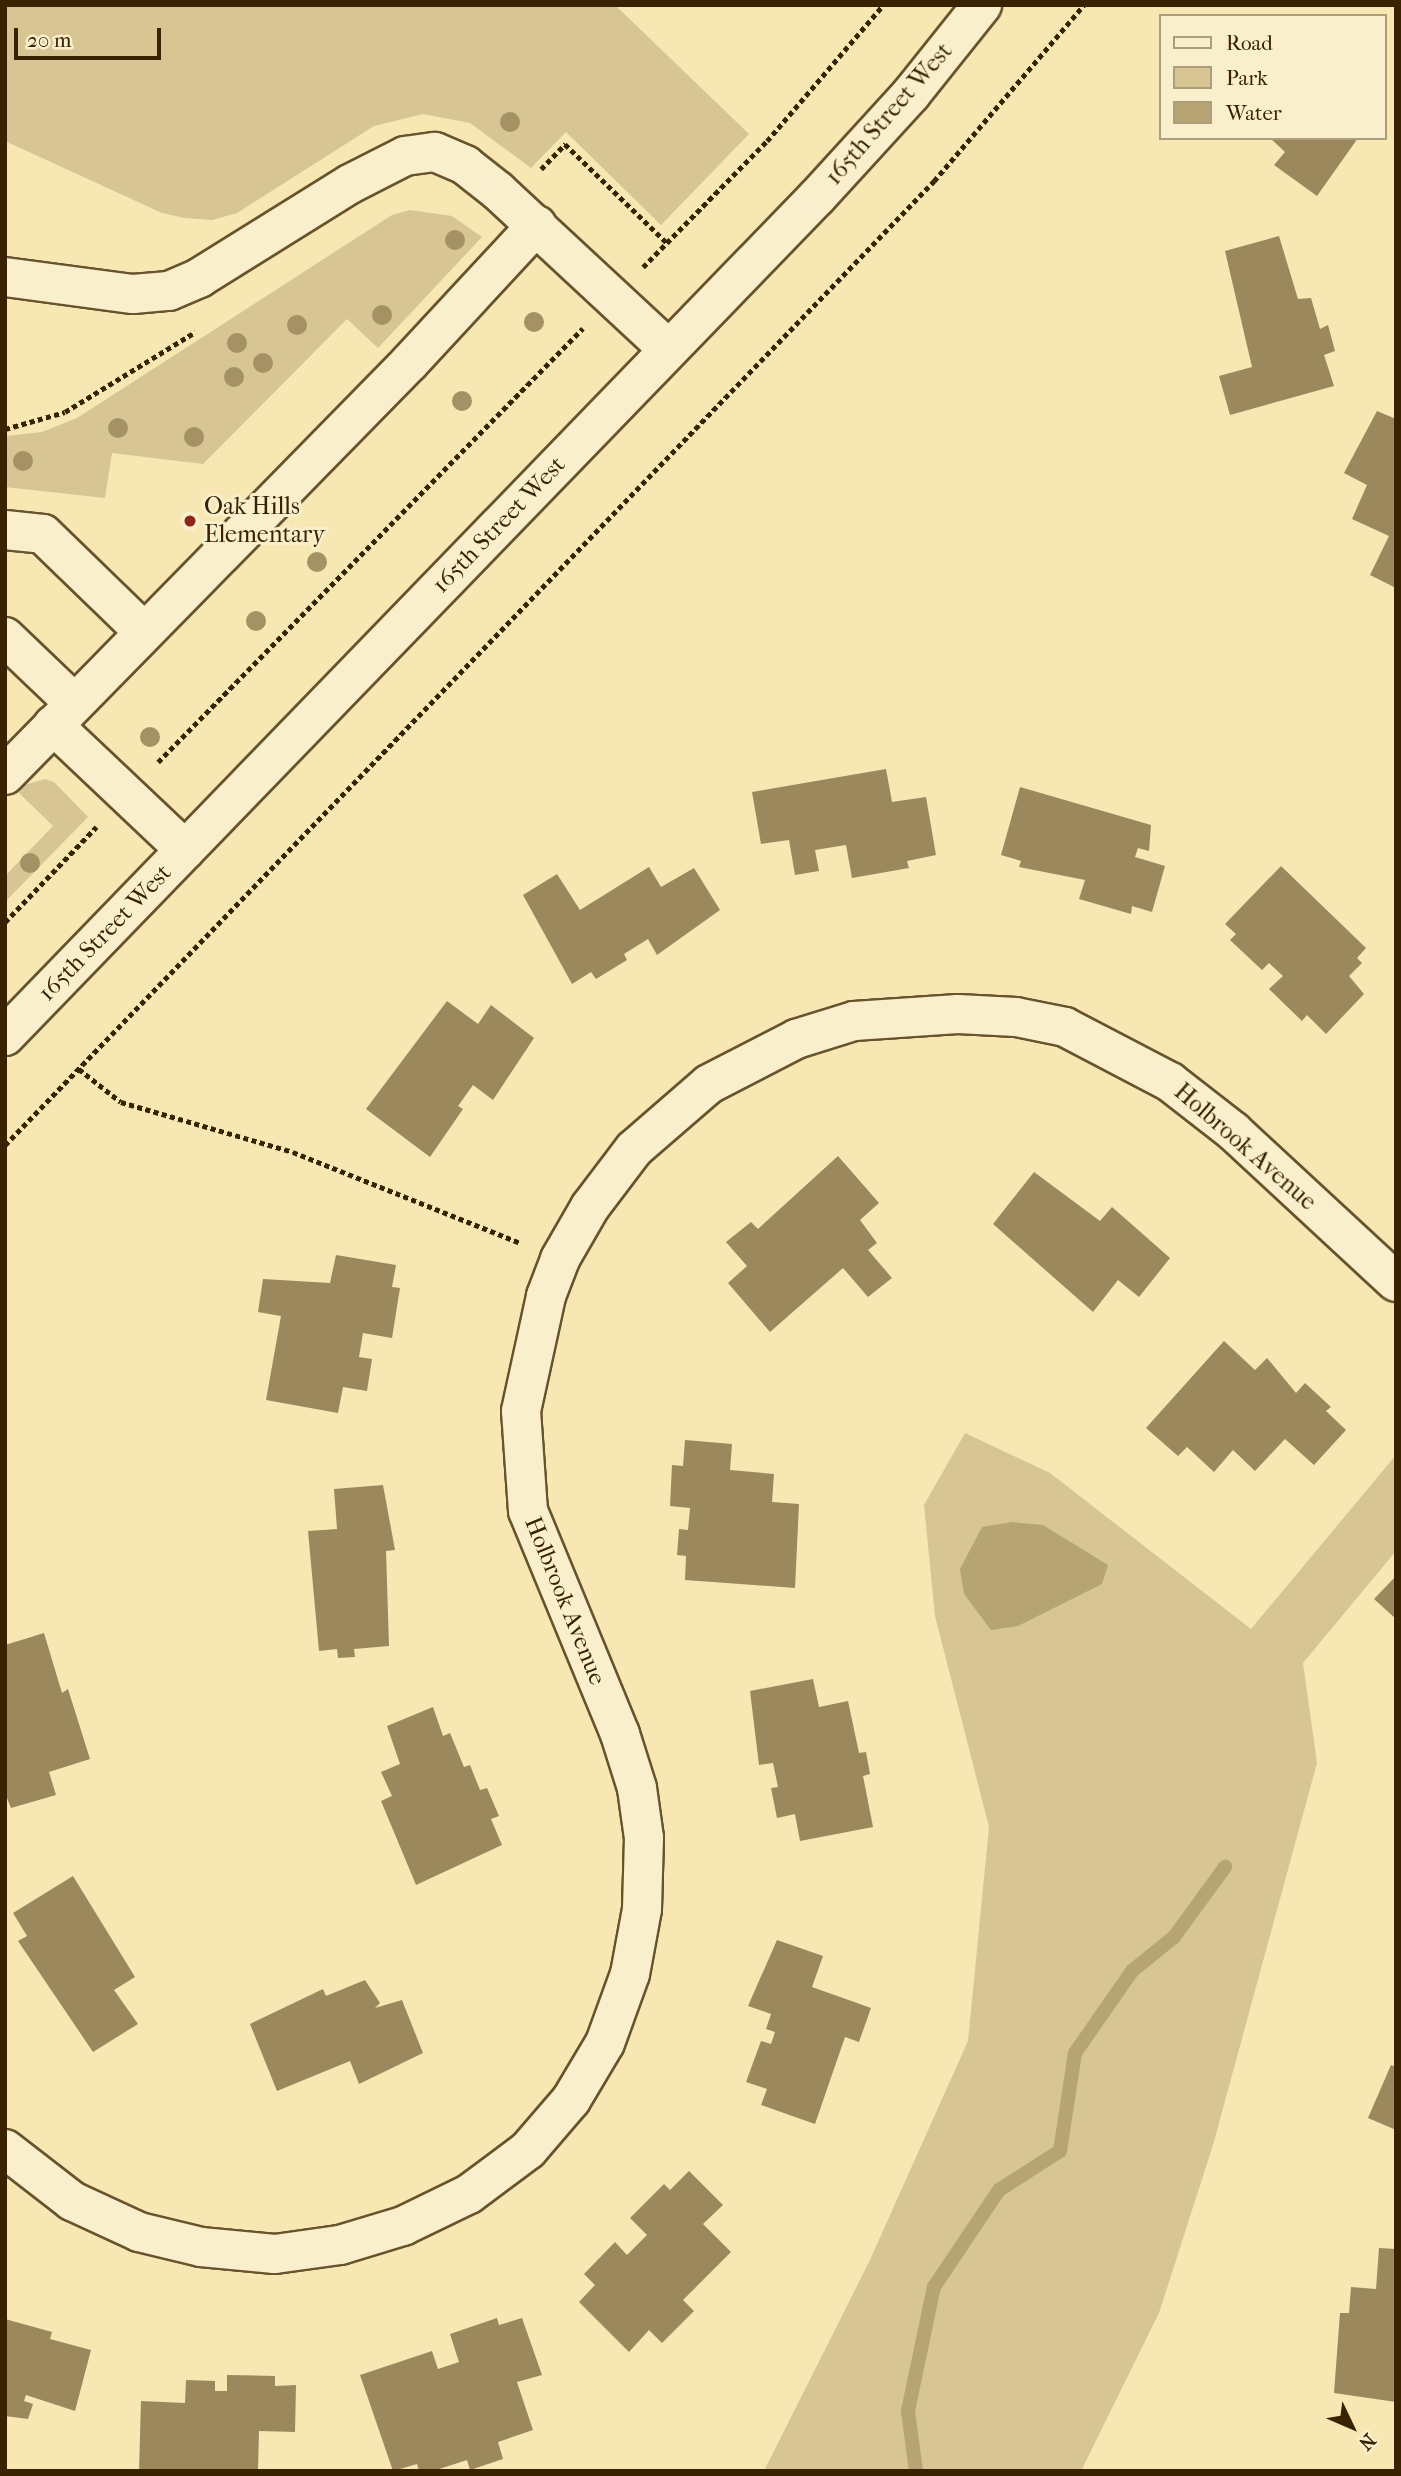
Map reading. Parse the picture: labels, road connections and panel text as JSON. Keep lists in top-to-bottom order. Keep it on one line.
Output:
{"streets":{"street":["165th Street West","Holbrook Avenue"]},"places":["Oak Hills Elementary"],"legend":["Road","Park","Water"],"scale_bar":"20 m","north":"bottom right"}
